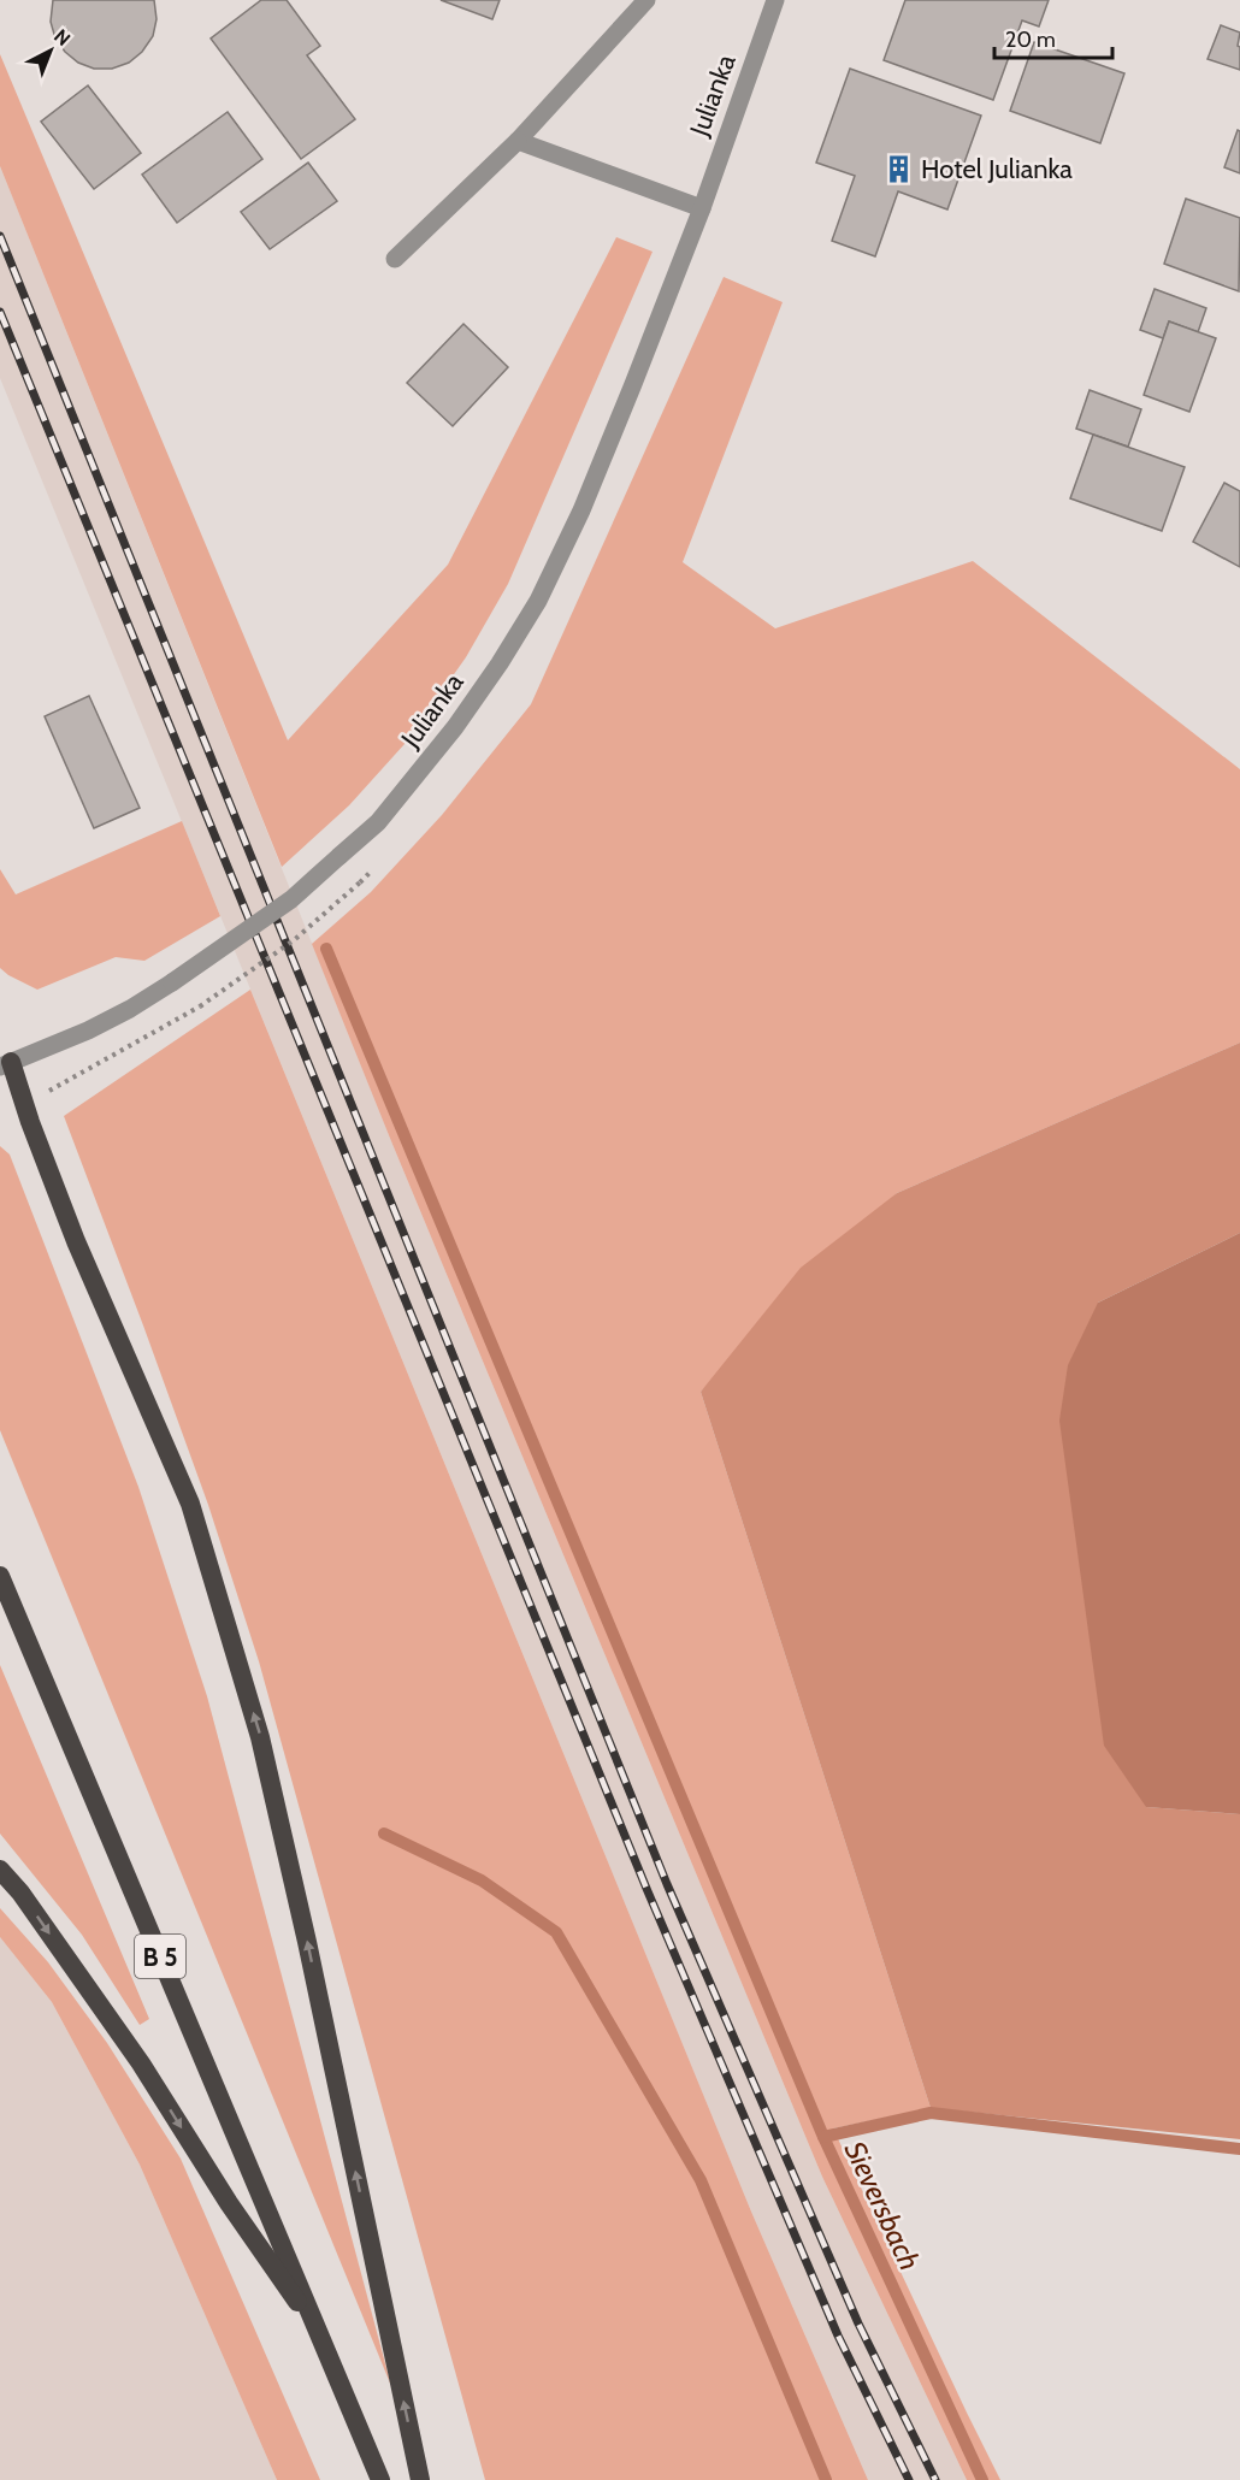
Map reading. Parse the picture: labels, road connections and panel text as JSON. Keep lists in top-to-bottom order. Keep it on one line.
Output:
{"streets":{"highway":["B 5"],"street":["Julianka"]},"water":["Sieversbach"],"places":{"building":["Hotel Julianka"]},"scale_bar":"20 m","north":"top right"}
